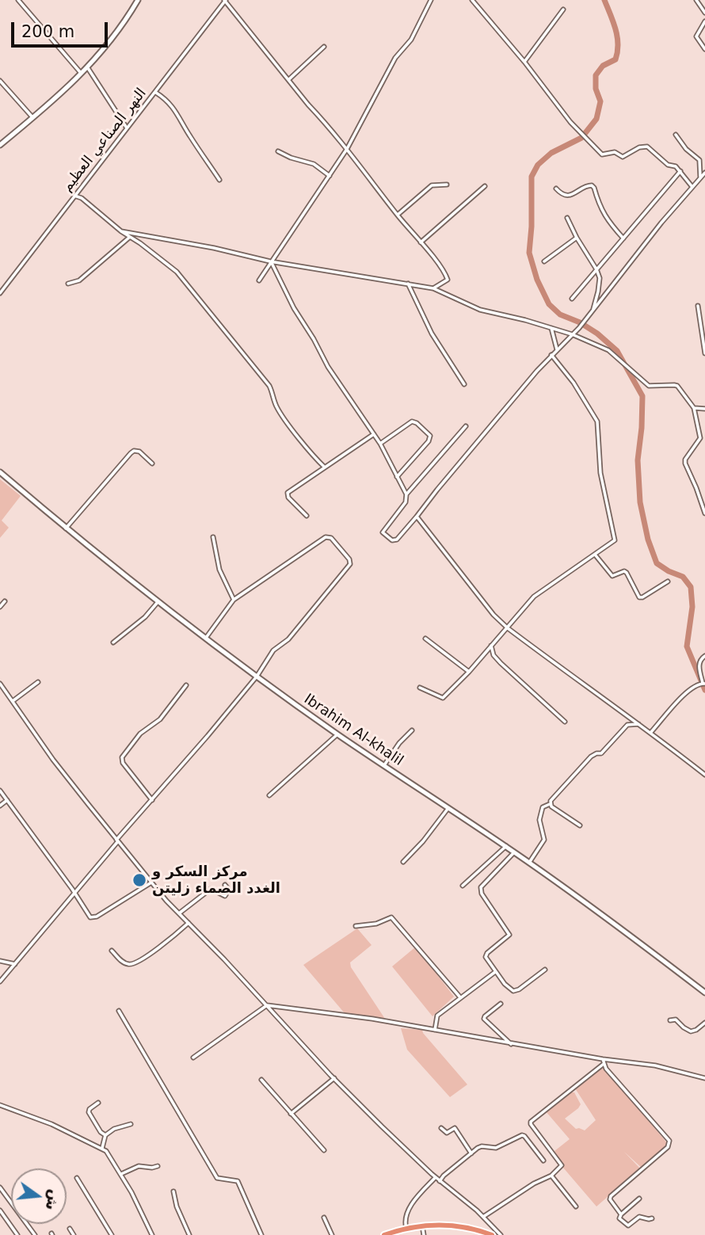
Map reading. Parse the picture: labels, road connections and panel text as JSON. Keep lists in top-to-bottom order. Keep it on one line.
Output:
{"streets":{"street":["النهر الصناعي العظيم","Ibrahim Al-khalil"]},"places":["مركز السكر و الغدد الصماء زليتن"],"scale_bar":"200 m","north":"right"}
